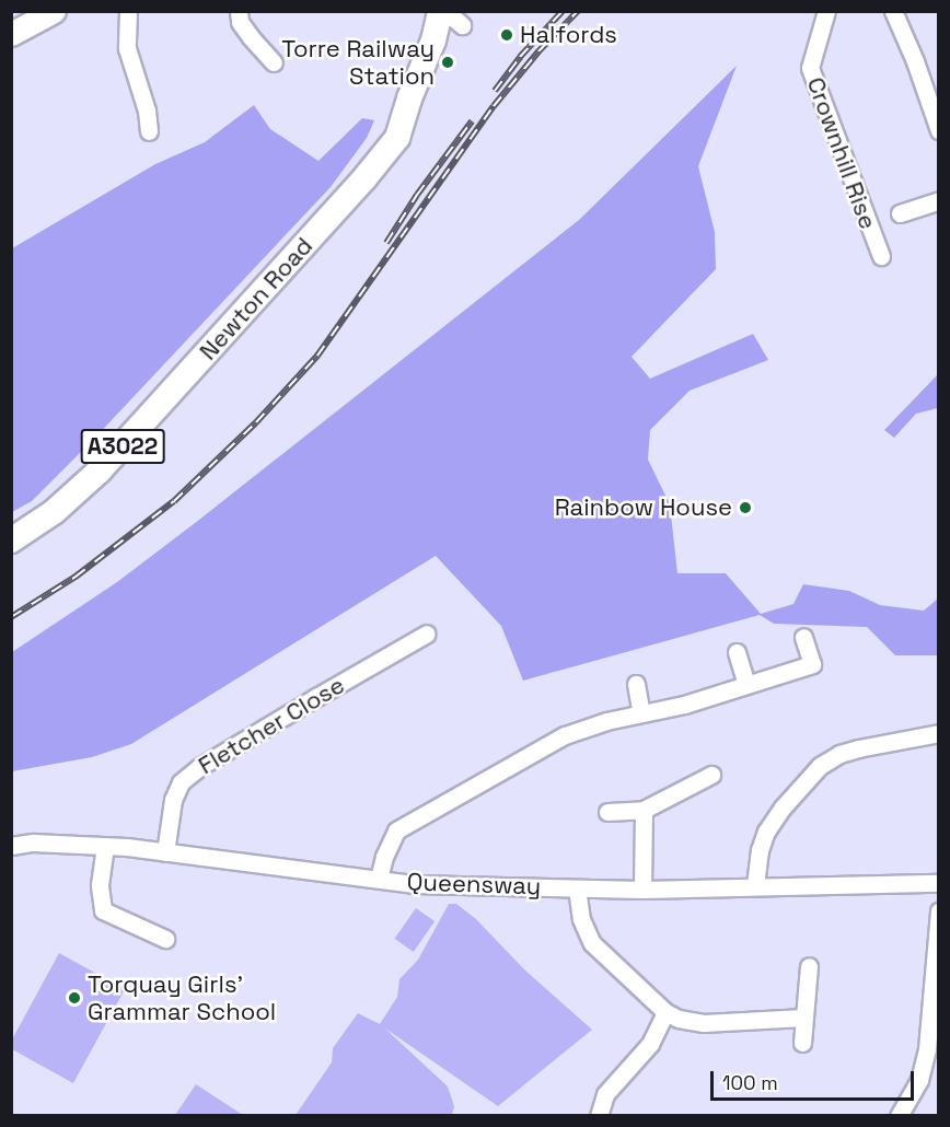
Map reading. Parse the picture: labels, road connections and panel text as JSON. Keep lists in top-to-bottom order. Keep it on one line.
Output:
{"streets":{"main road":["Newton Road","A3022"],"street":["Crownhill Rise","Fletcher Close","Queensway"]},"crossings":[["Newton Road","A3022"],["Fletcher Close","Queensway"]],"places":["Halfords","Torre Railway Station","Rainbow House","Torquay Girls' Grammar School"],"scale_bar":"100 m"}
